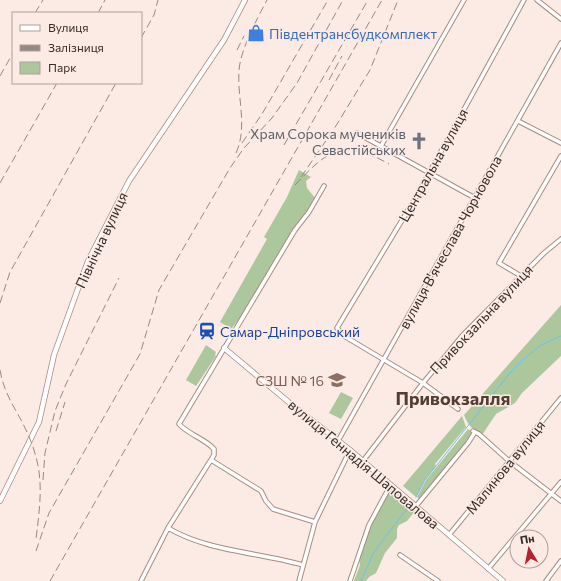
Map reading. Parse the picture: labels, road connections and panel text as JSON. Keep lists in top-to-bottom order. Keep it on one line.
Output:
{"streets":{"street":["Центральна вулиця","Північна вулиця","вулиця В'ячеслава Чорновола","Привокзальна вулиця","вулиця Геннадія Шаповалова","Малинова вулиця"]},"crossings":[["Центральна вулиця","вулиця В'ячеслава Чорновола"],["вулиця В'ячеслава Чорновола","вулиця Геннадія Шаповалова"],["Привокзальна вулиця","вулиця Геннадія Шаповалова"],["вулиця Геннадія Шаповалова","Малинова вулиця"]],"districts":["Привокзалля"],"places":{"shop":["Південтрансбудкомплект"],"church":["Храм Сорока мучеників Севастійських"],"station":["Самар-Дніпровський"],"school or university":["СЗШ № 16"]},"legend":["Вулиця","Залізниця","Парк"],"north":"top"}
